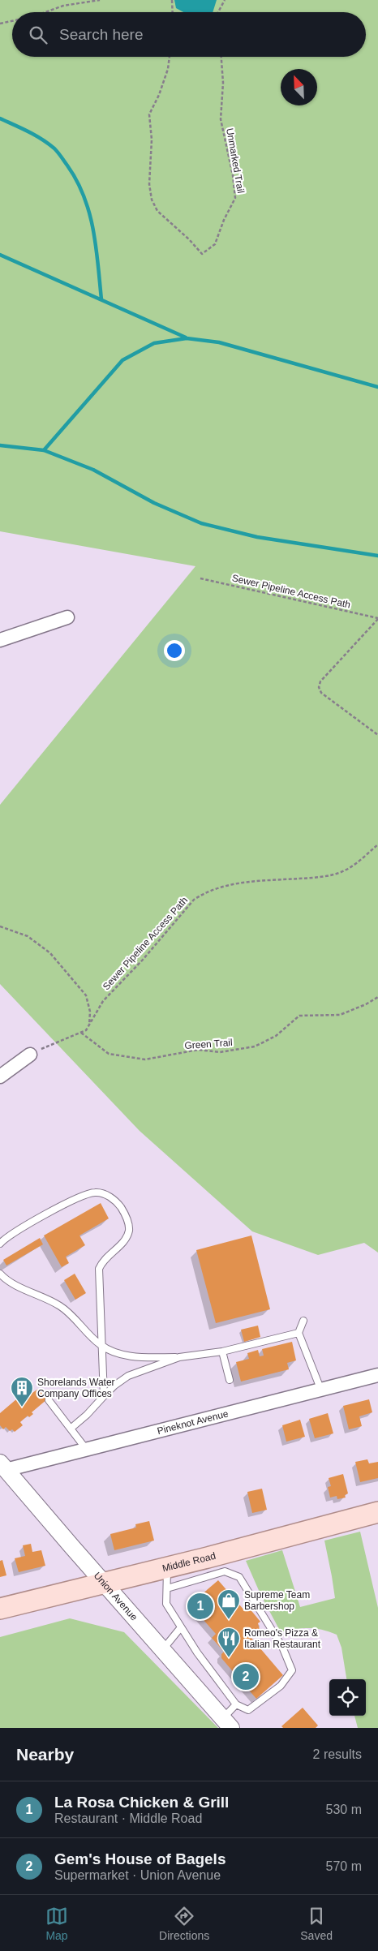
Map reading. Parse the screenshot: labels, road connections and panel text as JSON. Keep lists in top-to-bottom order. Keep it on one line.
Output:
{"streets":{"main road":["Middle Road"],"street":["Pineknot Avenue","Union Avenue"],"path":["Unmarked Trail","Sewer Pipeline Access Path","Green Trail"]},"crossings":[["Sewer Pipeline Access Path","Green Trail"],["Pineknot Avenue","Union Avenue"],["Middle Road","Union Avenue"]],"places":{"building":["Shorelands Water Company Offices"],"shop":["Supreme Team Barbershop"],"restaurant":["Romeo's Pizza & Italian Restaurant"]},"north":"top left","page":{"search":"Search here","pins":["1","2"],"heading":["Nearby","2 results"],"list":[{"mark":"1","name":"La Rosa Chicken & Grill","note":"Restaurant · Middle Road","value":"530 m"},{"mark":"2","name":"Gem's House of Bagels","note":"Supermarket · Union Avenue","value":"570 m"}],"nav":["Map","Directions","Saved"]}}
